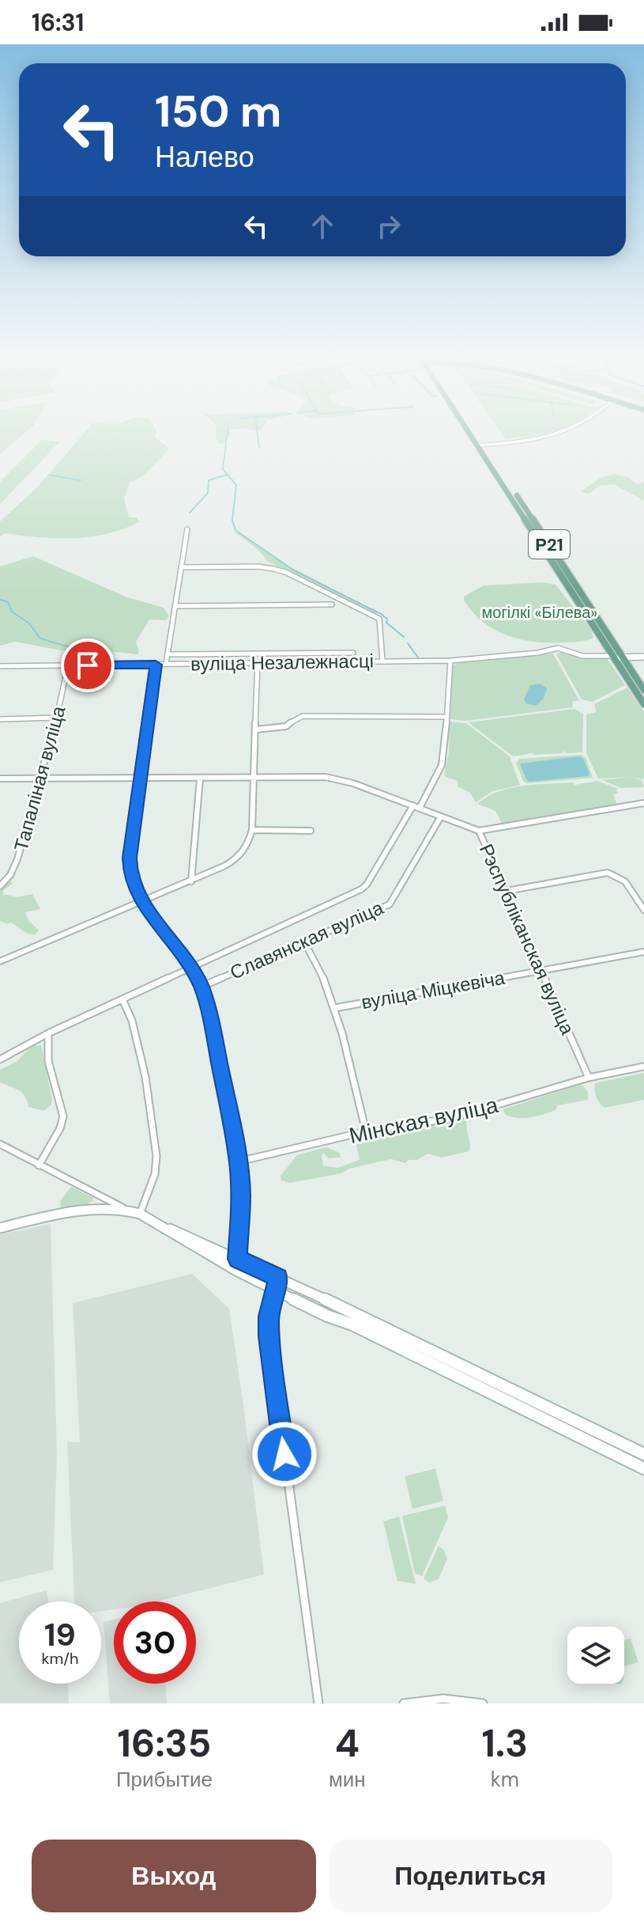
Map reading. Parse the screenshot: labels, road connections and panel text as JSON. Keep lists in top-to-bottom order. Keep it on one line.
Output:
{"streets":{"main road":["Р21"],"street":["вуліца Незалежнасці","Тапаліная вуліца","Рэспубліканская вуліца","Славянская вуліца","вуліца Міцкевіча","Мінская вуліца"]},"crossings":[["Р21","вуліца Незалежнасці"],["вуліца Незалежнасці","Тапаліная вуліца"],["вуліца Незалежнасці","Славянская вуліца"],["Тапаліная вуліца","Рэспубліканская вуліца"],["Рэспубліканская вуліца","Славянская вуліца"],["Рэспубліканская вуліца","вуліца Міцкевіча"],["Рэспубліканская вуліца","Мінская вуліца"]],"parks":["могілкі «Білева»"],"page":{"status":"16:31","turn":["150 m","Налево"],"speed":"19 km/h","limit":"30","eta":["16:35","Прибытие","4","мин","1.3","km"],"buttons":["Выход","Поделиться"]}}
